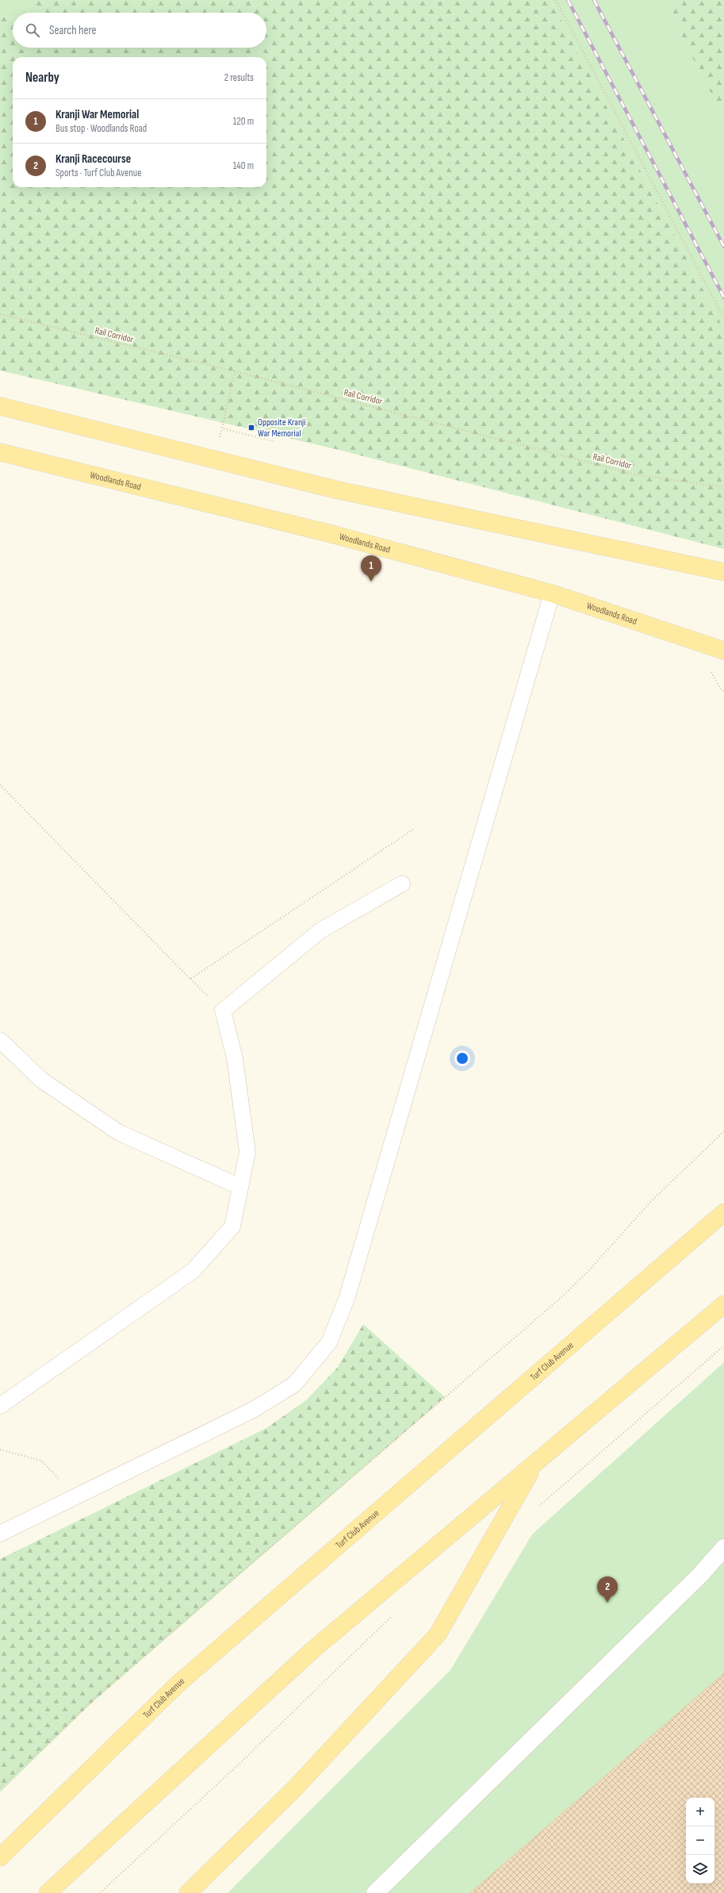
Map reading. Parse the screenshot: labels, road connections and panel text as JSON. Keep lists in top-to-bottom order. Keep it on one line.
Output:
{"streets":{"main road":["Woodlands Road","Turf Club Avenue"],"path":["Rail Corridor"]},"places":{"transit":["Opposite Kranji War Memorial"]},"page":{"search":"Search here","heading":["Nearby","2 results"],"list":[{"mark":"1","name":"Kranji War Memorial","note":"Bus stop · Woodlands Road","value":"120 m"},{"mark":"2","name":"Kranji Racecourse","note":"Sports · Turf Club Avenue","value":"140 m"}],"pins":["1","2"],"map_buttons":["+","−"]}}
